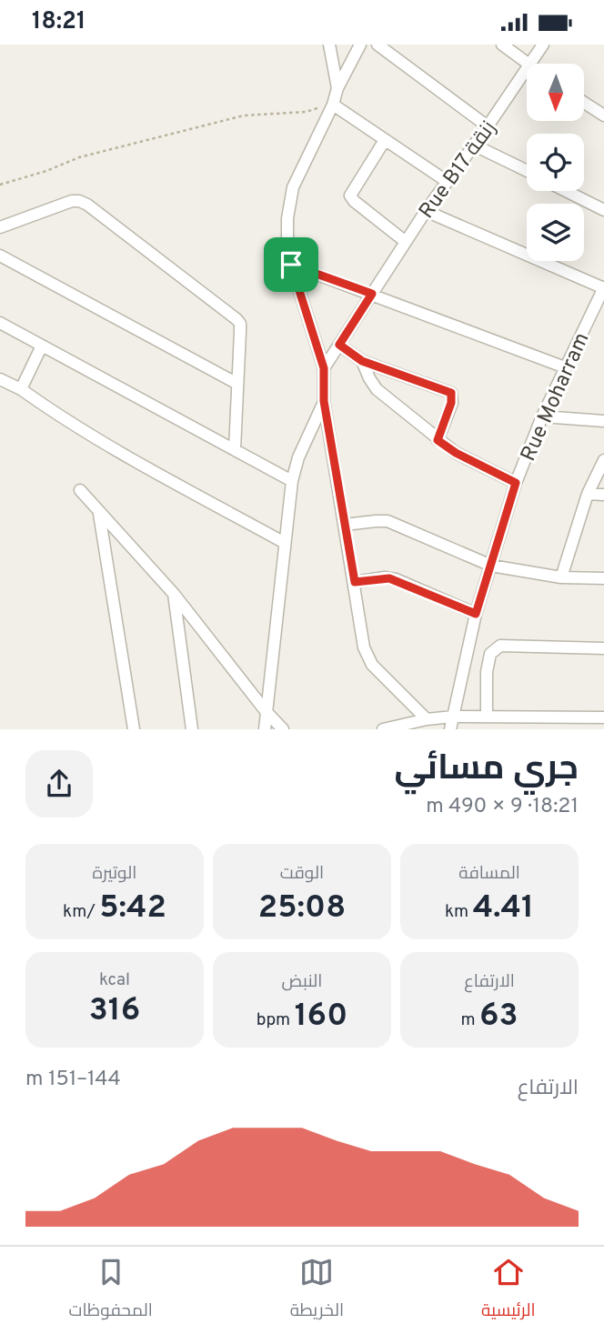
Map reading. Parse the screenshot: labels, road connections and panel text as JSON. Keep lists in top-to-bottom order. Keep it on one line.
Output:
{"streets":{"street":["Rue B17 زنقة","Rue Moharram"]},"north":"bottom","page":{"status":"18:21","heading":["جري مسائي","18:21 · 9 × 490 m"],"stats":[["المسافة","4.41 km"],["الوقت","25:08"],["الوتيرة","5:42 /km"],["الارتفاع","63 m"],["النبض","160 bpm"],["kcal","316"]],"chart":["الارتفاع","144–151 m"],"tabs":["الرئيسية","الخريطة","المحفوظات"]}}
